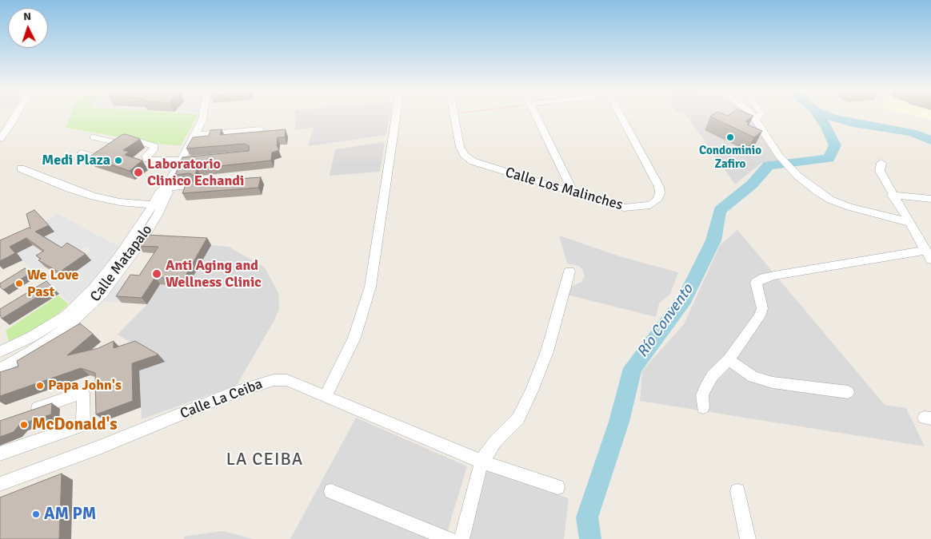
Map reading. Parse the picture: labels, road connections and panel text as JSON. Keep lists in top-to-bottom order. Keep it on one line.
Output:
{"streets":{"street":["Calle Los Malinches","Calle Matapalo","Calle La Ceiba"]},"districts":["LA CEIBA"],"water":["Río Convento"],"places":["Condominio Zafiro","Medi Plaza","Laboratorio Clinico Echandi","Anti Aging and Wellness Clinic","We Love Past","Papa John's","McDonald's","AM PM"],"north":"top"}
